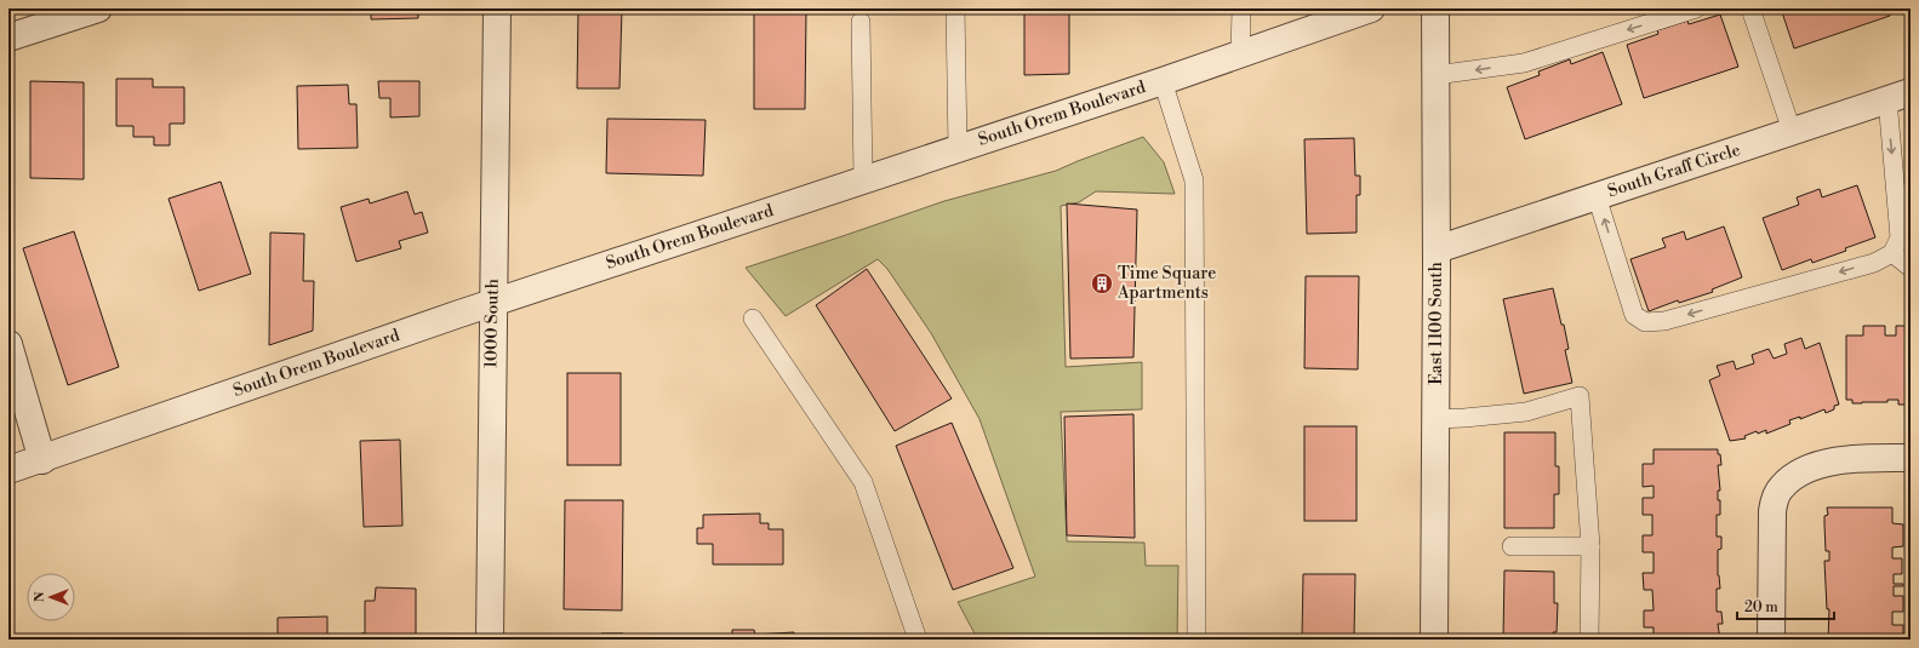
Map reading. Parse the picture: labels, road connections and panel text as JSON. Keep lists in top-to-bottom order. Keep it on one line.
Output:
{"streets":{"street":["South Orem Boulevard","South Graff Circle","1000 South","East 1100 South"]},"crossings":[["South Orem Boulevard","1000 South"],["South Graff Circle","East 1100 South"]],"places":{"building":["Time Square Apartments"]},"scale_bar":"20 m","north":"left"}
